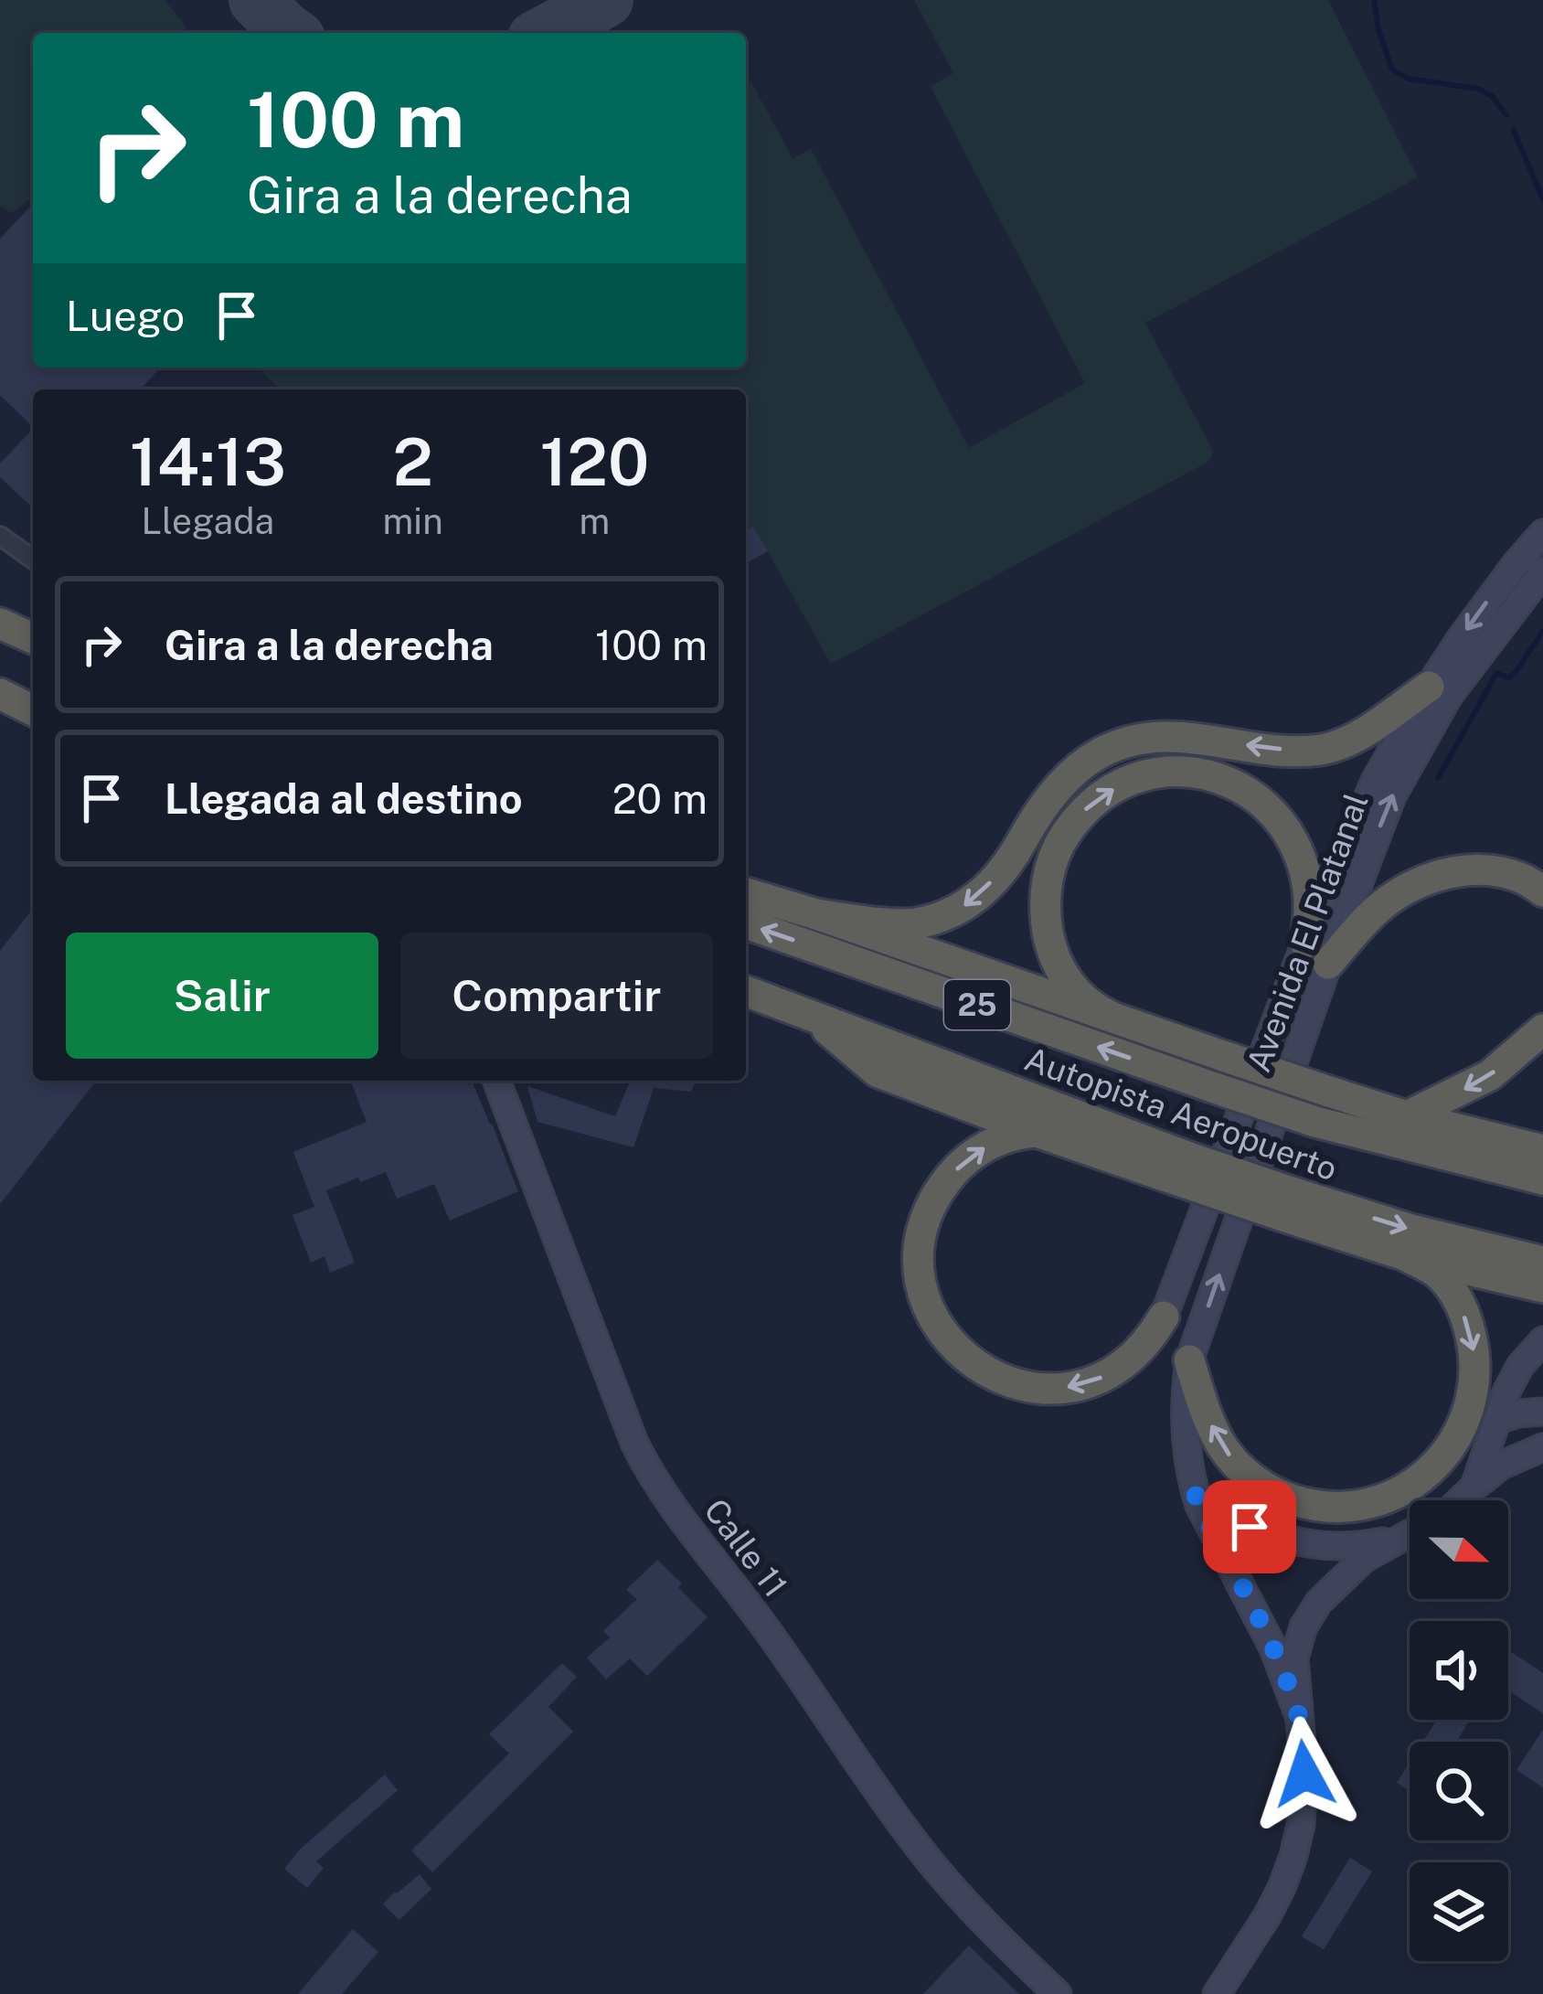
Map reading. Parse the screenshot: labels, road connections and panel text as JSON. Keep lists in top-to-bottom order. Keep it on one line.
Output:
{"streets":{"highway":["25","Autopista Aeropuerto"],"main road":["Avenida El Platanal","Calle 11"]},"north":"right","page":{"turn":["100 m","Gira a la derecha"],"then":"Luego","eta":["14:13","Llegada","2","min","120","m"],"list":[{"name":"Gira a la derecha","value":"100 m"},{"name":"Llegada al destino","value":"20 m"}],"buttons":["Salir","Compartir"]}}
